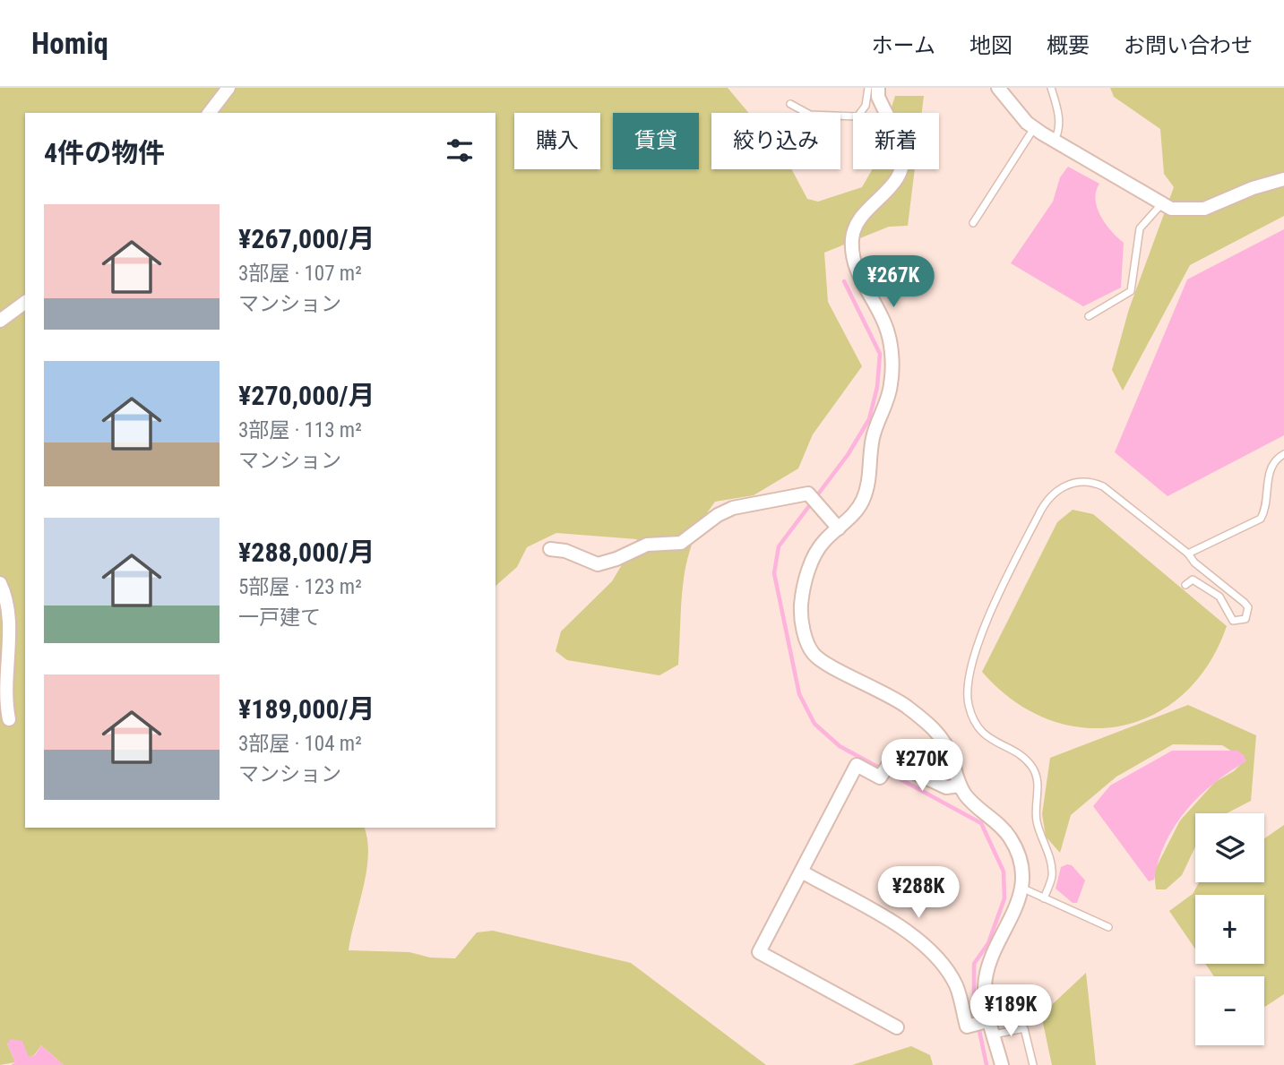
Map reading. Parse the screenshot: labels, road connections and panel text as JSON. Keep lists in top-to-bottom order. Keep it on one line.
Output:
{"page":{"header":"Homiq","nav":["ホーム","地図","概要","お問い合わせ"],"chip":["購入","賃貸","絞り込み","新着"],"heading":"4件の物件","list":[{"name":"¥267,000/月","note":"3部屋 · 107 m² · マンション"},{"name":"¥270,000/月","note":"3部屋 · 113 m² · マンション"},{"name":"¥288,000/月","note":"5部屋 · 123 m² · 一戸建て"},{"name":"¥189,000/月","note":"3部屋 · 104 m² · マンション"}],"price":["¥267K","¥270K","¥288K","¥189K"],"map_buttons":["+","−"]}}
